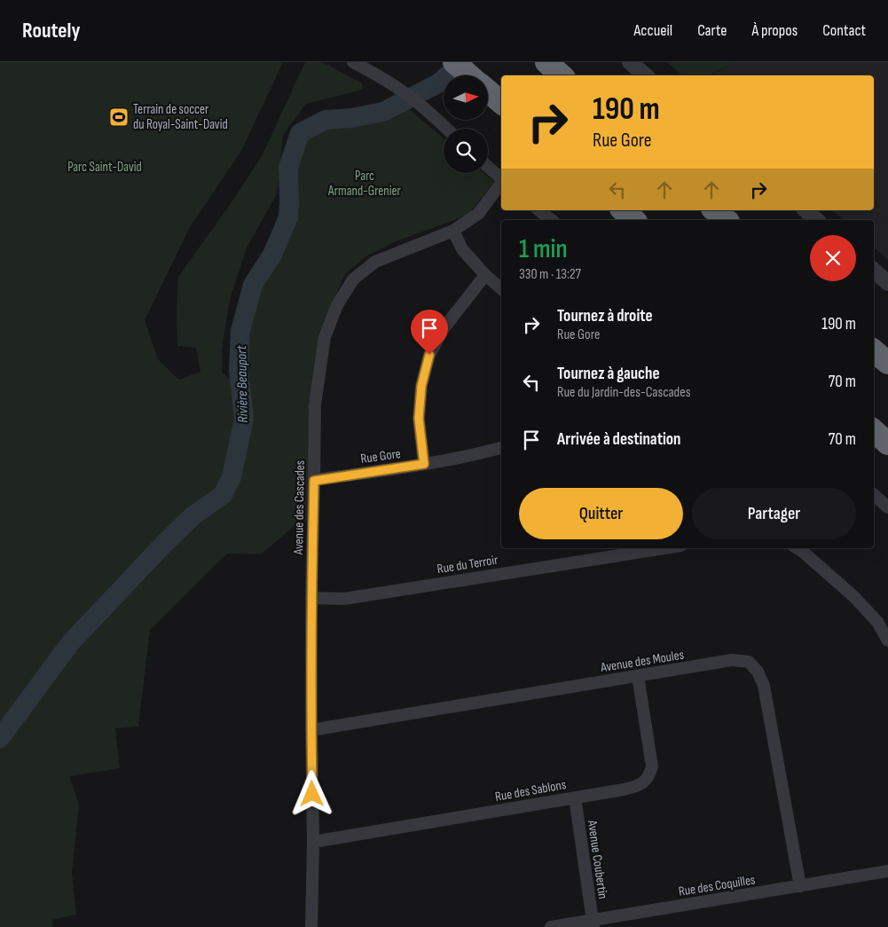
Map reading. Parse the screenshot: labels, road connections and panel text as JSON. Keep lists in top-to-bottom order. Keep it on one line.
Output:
{"streets":{"street":["Rue Gore","Avenue des Cascades","Rue du Terroir","Avenue des Moules","Rue des Sablons","Avenue Coubertin","Rue des Coquilles"]},"crossings":[["Rue Gore","Avenue des Cascades"],["Avenue des Cascades","Rue du Terroir"],["Avenue des Cascades","Avenue des Moules"],["Avenue des Cascades","Rue des Sablons"],["Avenue des Moules","Rue des Sablons"],["Avenue des Moules","Rue des Coquilles"],["Rue des Sablons","Avenue Coubertin"],["Avenue Coubertin","Rue des Coquilles"]],"water":["Rivière Beauport"],"parks":["Parc Saint-David","Parc Armand-Grenier"],"places":{"sports":["Terrain de soccer du Royal-Saint-David"]},"north":"right","page":{"header":"Routely","nav":["Accueil","Carte","À propos","Contact"],"turn":["190 m","Rue Gore"],"heading":["1 min","330 m · 13:27"],"list":[{"name":"Tournez à droite","note":"Rue Gore","value":"190 m"},{"name":"Tournez à gauche","note":"Rue du Jardin-des-Cascades","value":"70 m"},{"name":"Arrivée à destination","value":"70 m"}],"buttons":["Quitter","Partager"]}}
